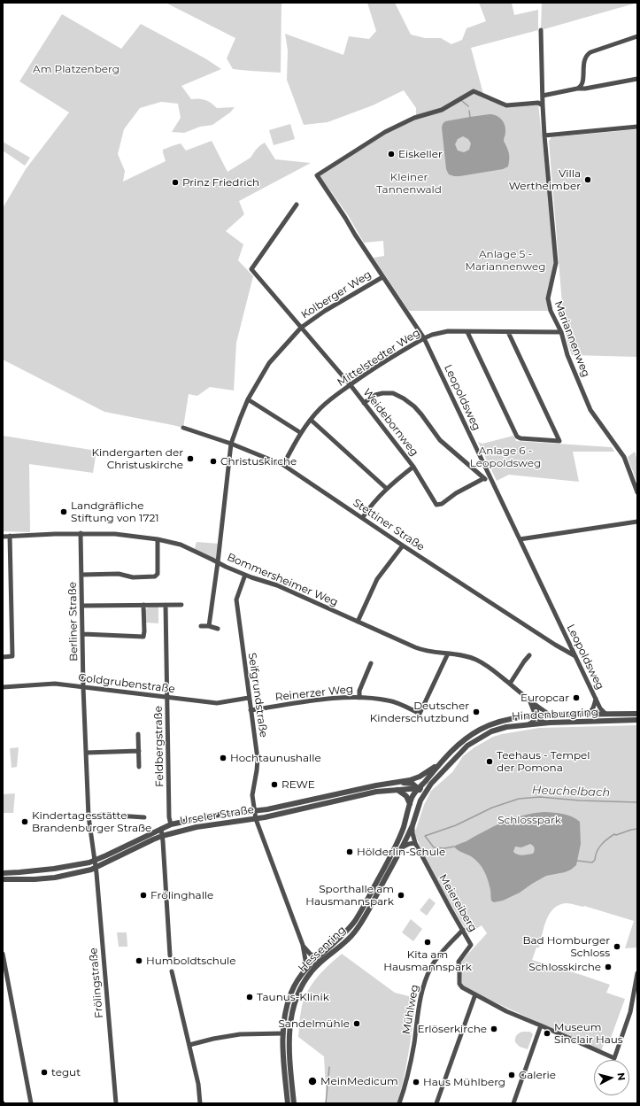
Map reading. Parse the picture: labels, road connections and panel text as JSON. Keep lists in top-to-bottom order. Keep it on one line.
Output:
{"streets":{"street":["Kolberger Weg","Mariannenweg","Mittelstedter Weg","Leopoldsweg","Weidebornweg","Stettiner Straße","Bommersheimer Weg","Berliner Straße","Goldgrubenstraße","Reinerzer Weg","Seifgrundstraße","Hindenburgring","Feldbergstraße","Urseler Straße","Meiereiberg","Hessenring","Frölingstraße","Mühlweg"]},"crossings":[["Kolberger Weg","Leopoldsweg"],["Kolberger Weg","Weidebornweg"],["Kolberger Weg","Stettiner Straße"],["Kolberger Weg","Bommersheimer Weg"],["Mariannenweg","Mittelstedter Weg"],["Mariannenweg","Leopoldsweg"],["Mittelstedter Weg","Leopoldsweg"],["Mittelstedter Weg","Weidebornweg"],["Mittelstedter Weg","Stettiner Straße"],["Leopoldsweg","Stettiner Straße"],["Leopoldsweg","Hindenburgring"],["Bommersheimer Weg","Berliner Straße"],["Bommersheimer Weg","Reinerzer Weg"],["Bommersheimer Weg","Seifgrundstraße"],["Bommersheimer Weg","Hindenburgring"],["Berliner Straße","Goldgrubenstraße"],["Berliner Straße","Urseler Straße"],["Berliner Straße","Frölingstraße"],["Goldgrubenstraße","Seifgrundstraße"],["Goldgrubenstraße","Feldbergstraße"],["Reinerzer Weg","Seifgrundstraße"],["Seifgrundstraße","Urseler Straße"],["Seifgrundstraße","Hessenring"],["Hindenburgring","Urseler Straße"],["Hindenburgring","Hessenring"],["Feldbergstraße","Urseler Straße"],["Urseler Straße","Hessenring"],["Urseler Straße","Frölingstraße"],["Meiereiberg","Hessenring"],["Meiereiberg","Mühlweg"]],"water":["Heuchelbach"],"parks":["Am Platzenberg","Kleiner Tannenwald","Anlage 5 - Mariannenweg","Anlage 6 - Leopoldsweg","Schlosspark"],"places":["Eiskeller","Villa Wertheimber","Prinz Friedrich","Kindergarten der Christuskirche","Christuskirche","Landgräfliche Stiftung von 1721","Europcar","Deutscher Kinderschutzbund","Hochtaunushalle","Teehaus - Tempel der Pomona","REWE","Kindertagesstätte Brandenburger Straße","Hölderlin-Schule","Frölinghalle","Sporthalle am Hausmannspark","Kita am Hausmannspark","Bad Homburger Schloss","Humboldtschule","Schlosskirche","Taunus-Klinik","Sandelmühle","Erlöserkirche","Museum Sinclair Haus","tegut","Galerie","MeinMedicum","Haus Mühlberg"],"north":"right"}
